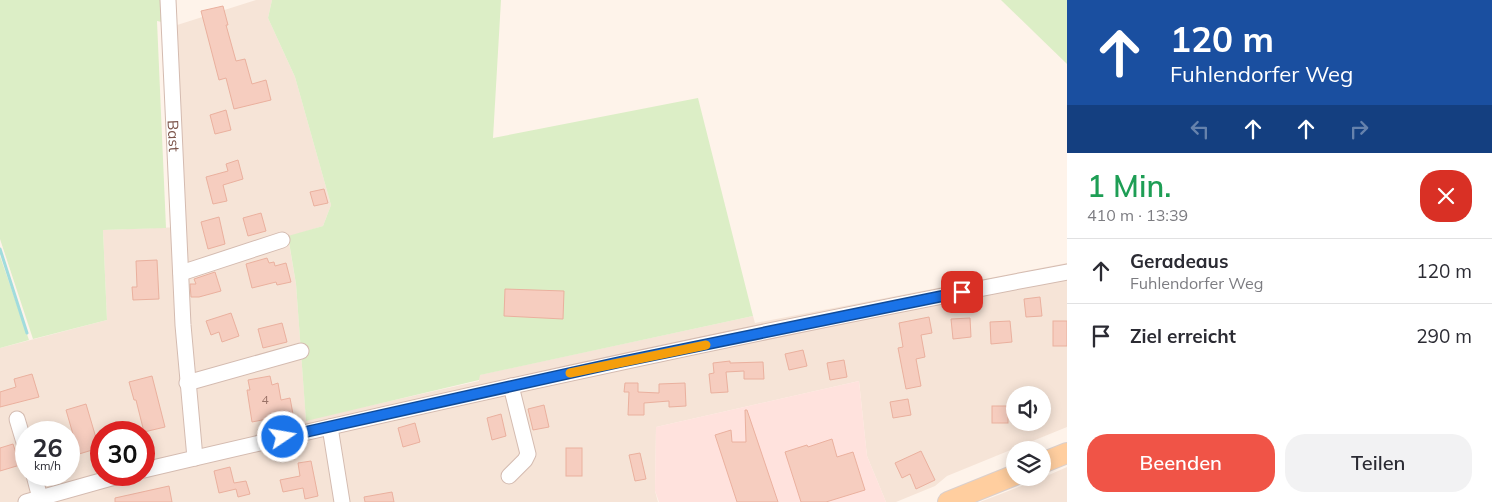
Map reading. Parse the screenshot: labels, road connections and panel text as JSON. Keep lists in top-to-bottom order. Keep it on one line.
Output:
{"streets":{"street":["Bast"]},"house_numbers":["4"],"page":{"turn":["120 m","Fuhlendorfer Weg"],"heading":["1 Min.","410 m · 13:39"],"list":[{"name":"Geradeaus","note":"Fuhlendorfer Weg","value":"120 m"},{"name":"Ziel erreicht","value":"290 m"}],"speed":"26 km/h","limit":"30","buttons":["Beenden","Teilen"]}}
